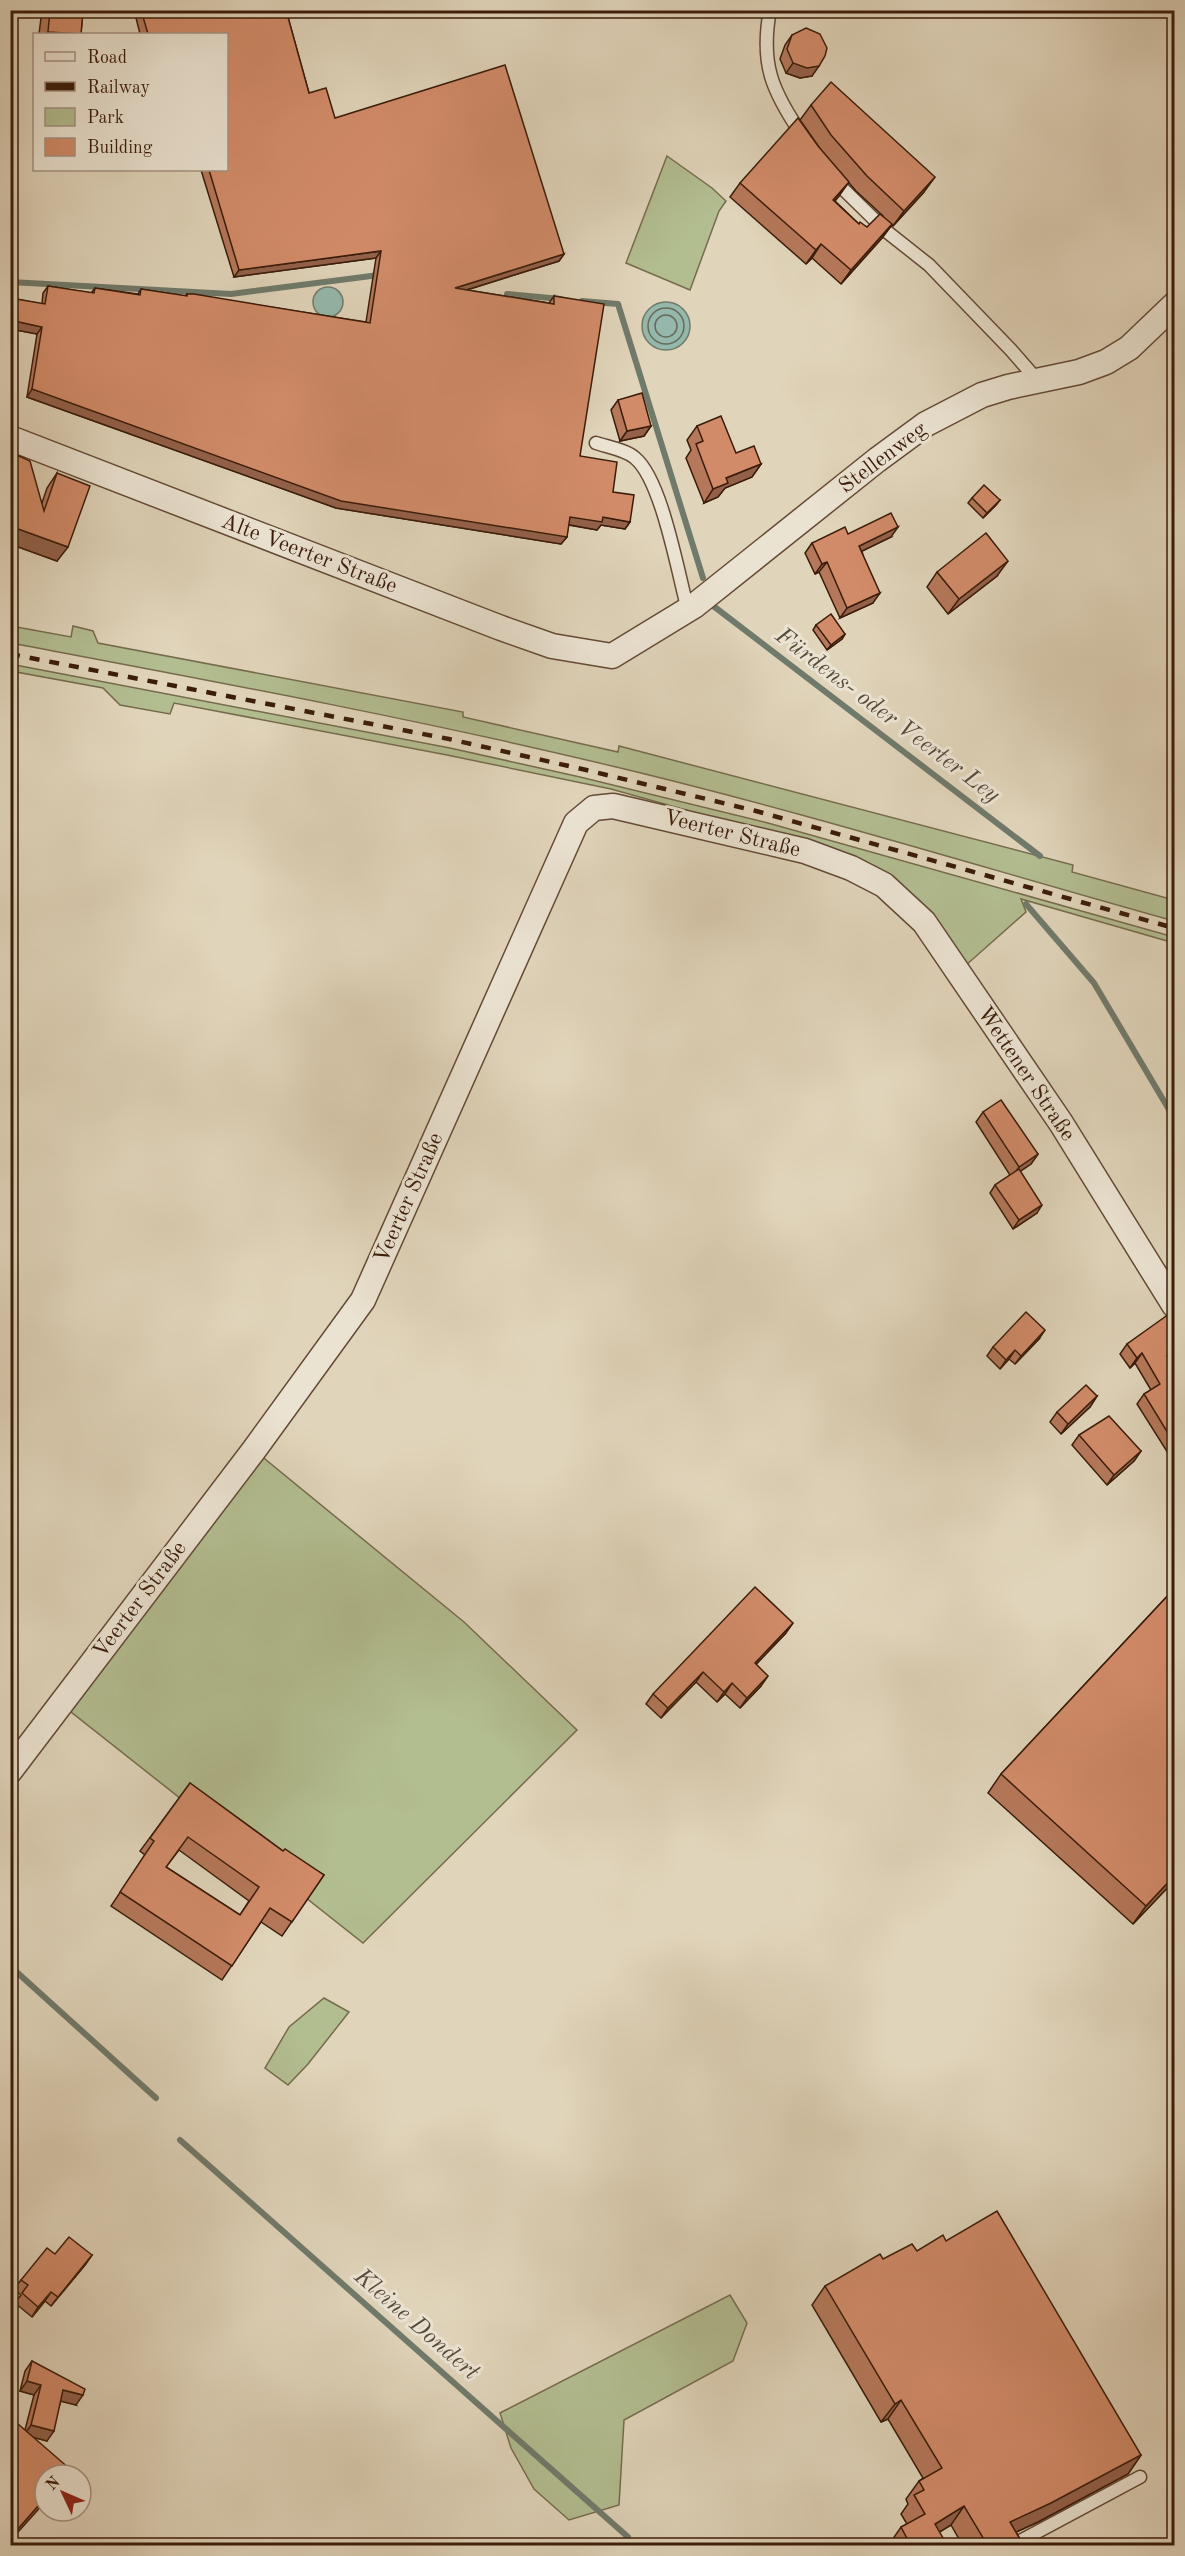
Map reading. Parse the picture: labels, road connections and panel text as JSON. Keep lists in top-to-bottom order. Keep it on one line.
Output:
{"streets":{"street":["Stellenweg","Alte Veerter Straße","Veerter Straße","Wettener Straße"]},"crossings":[["Stellenweg","Alte Veerter Straße"],["Veerter Straße","Wettener Straße"]],"water":["Fürdens- oder Veerter Ley","Kleine Dondert"],"legend":["Road","Railway","Park","Building"],"north":"top left"}
